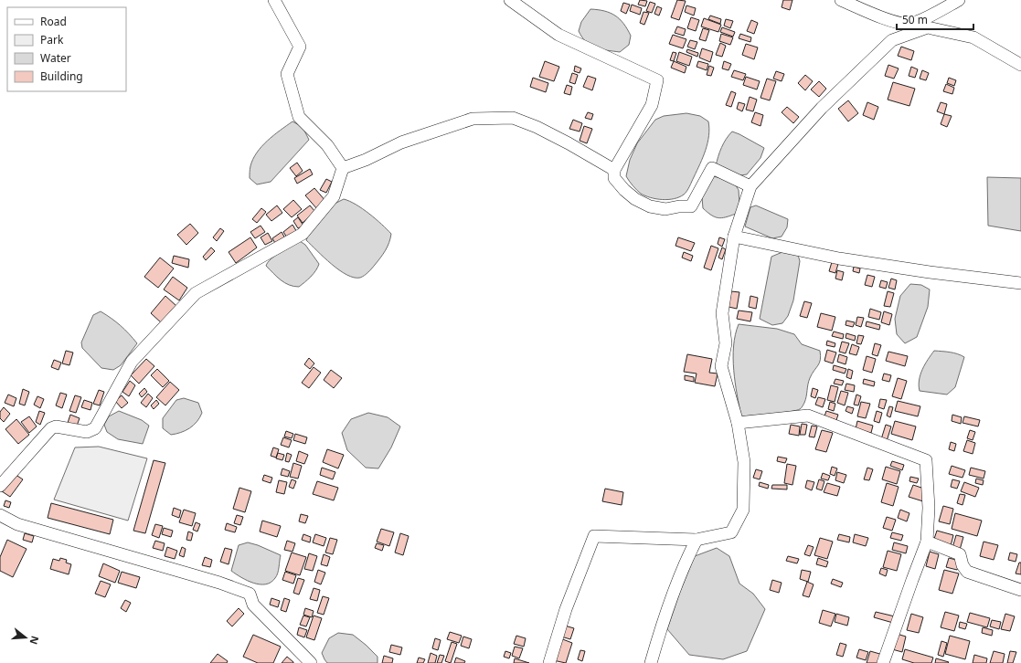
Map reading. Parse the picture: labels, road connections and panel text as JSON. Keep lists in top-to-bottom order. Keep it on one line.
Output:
{"legend":["Road","Park","Water","Building"],"scale_bar":"50 m","north":"right"}
